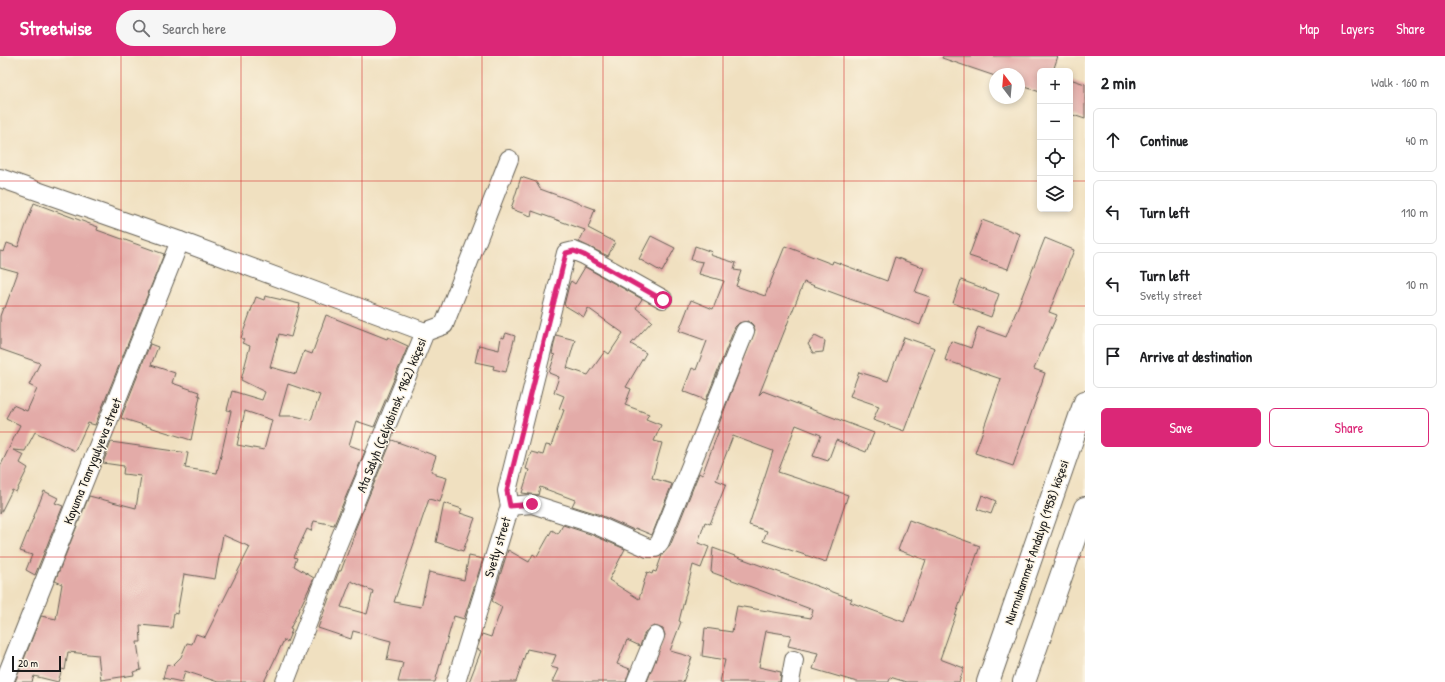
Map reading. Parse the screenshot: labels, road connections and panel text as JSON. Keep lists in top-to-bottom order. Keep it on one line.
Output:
{"streets":{"main road":["Nurmuhammet Andalyp (1958) köçesi"],"street":["Ata Salyh (Çelýabinsk, 1962) köçesi","Kayuma Tanrygulyeva street","Svetly street"]},"scale_bar":"20 m","north":"top","page":{"header":"Streetwise","search":"Search here","nav":["Map","Layers","Share"],"heading":["2 min","Walk · 160 m"],"map_buttons":["+","−"],"list":[["Continue","40 m"],["Turn left","110 m"],["Turn left","Svetly street","10 m"],"Arrive at destination"],"buttons":["Save","Share"],"scale":"20 m"}}
